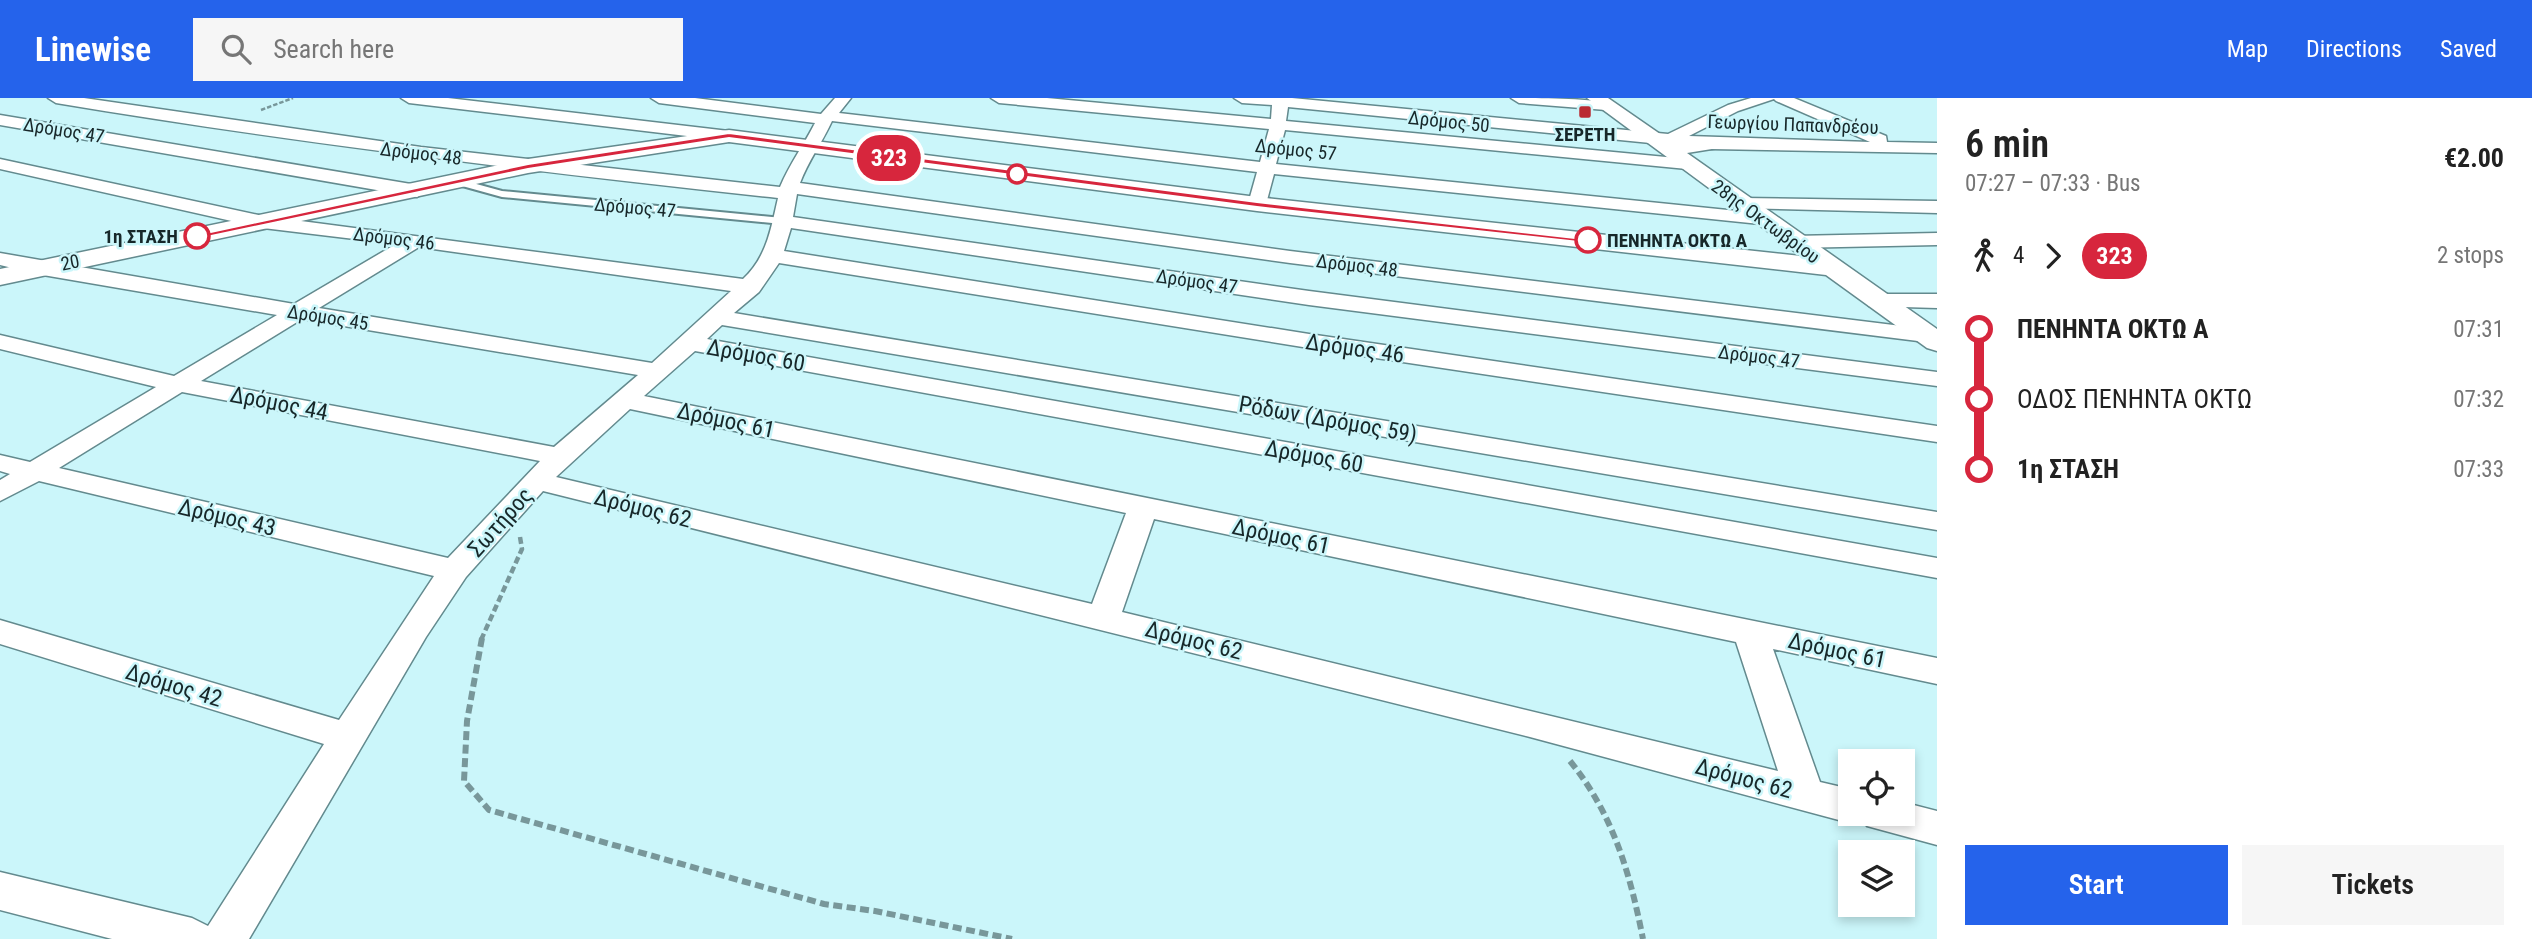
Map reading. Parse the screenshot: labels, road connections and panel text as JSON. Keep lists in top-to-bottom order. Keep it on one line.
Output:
{"streets":{"street":["Δρόμος 50","Γεωργίου Παπανδρέου","Δρόμος 47","Δρόμος 57","Δρόμος 48","28ης Οκτωβρίου","Δρόμος 46","20","Δρόμος 45","Δρόμος 60","Δρόμος 44","Ρόδων (Δρόμος 59)","Δρόμος 61","Δρόμος 62","Δρόμος 43","Σωτήρος","Δρόμος 42"]},"crossings":[["Δρόμος 50","28ης Οκτωβρίου"],["Δρόμος 47","Δρόμος 48"],["Δρόμος 47","20"],["Δρόμος 47","Σωτήρος"],["Δρόμος 57","28ης Οκτωβρίου"],["Δρόμος 57","Σωτήρος"],["Δρόμος 48","28ης Οκτωβρίου"],["Δρόμος 48","20"],["Δρόμος 48","Σωτήρος"],["Δρόμος 46","20"],["Δρόμος 46","Σωτήρος"],["20","Δρόμος 45"],["Δρόμος 45","Σωτήρος"],["Δρόμος 60","Σωτήρος"],["Δρόμος 44","Δρόμος 62"],["Δρόμος 44","Σωτήρος"],["Ρόδων (Δρόμος 59)","Σωτήρος"],["Δρόμος 61","Σωτήρος"],["Δρόμος 62","Σωτήρος"],["Δρόμος 43","Σωτήρος"],["Σωτήρος","Δρόμος 42"]],"places":{"transit":["ΣΕΡΕΤΗ"],"other":["1η ΣΤΑΣΗ","ΠΕΝΗΝΤΑ ΟΚΤΩ Α"]},"lines":["bus line 323"],"page":{"header":"Linewise","search":"Search here","nav":["Map","Directions","Saved"],"on_map":"323","heading":["6 min","07:27 – 07:33 · Bus","€2.00"],"legs":["4","323","2 stops"],"list":[{"name":"ΠΕΝΗΝΤΑ ΟΚΤΩ Α","value":"07:31"},{"name":"ΟΔΟΣ ΠΕΝΗΝΤΑ ΟΚΤΩ","value":"07:32"},{"name":"1η ΣΤΑΣΗ","value":"07:33"}],"buttons":["Start","Tickets"]}}
